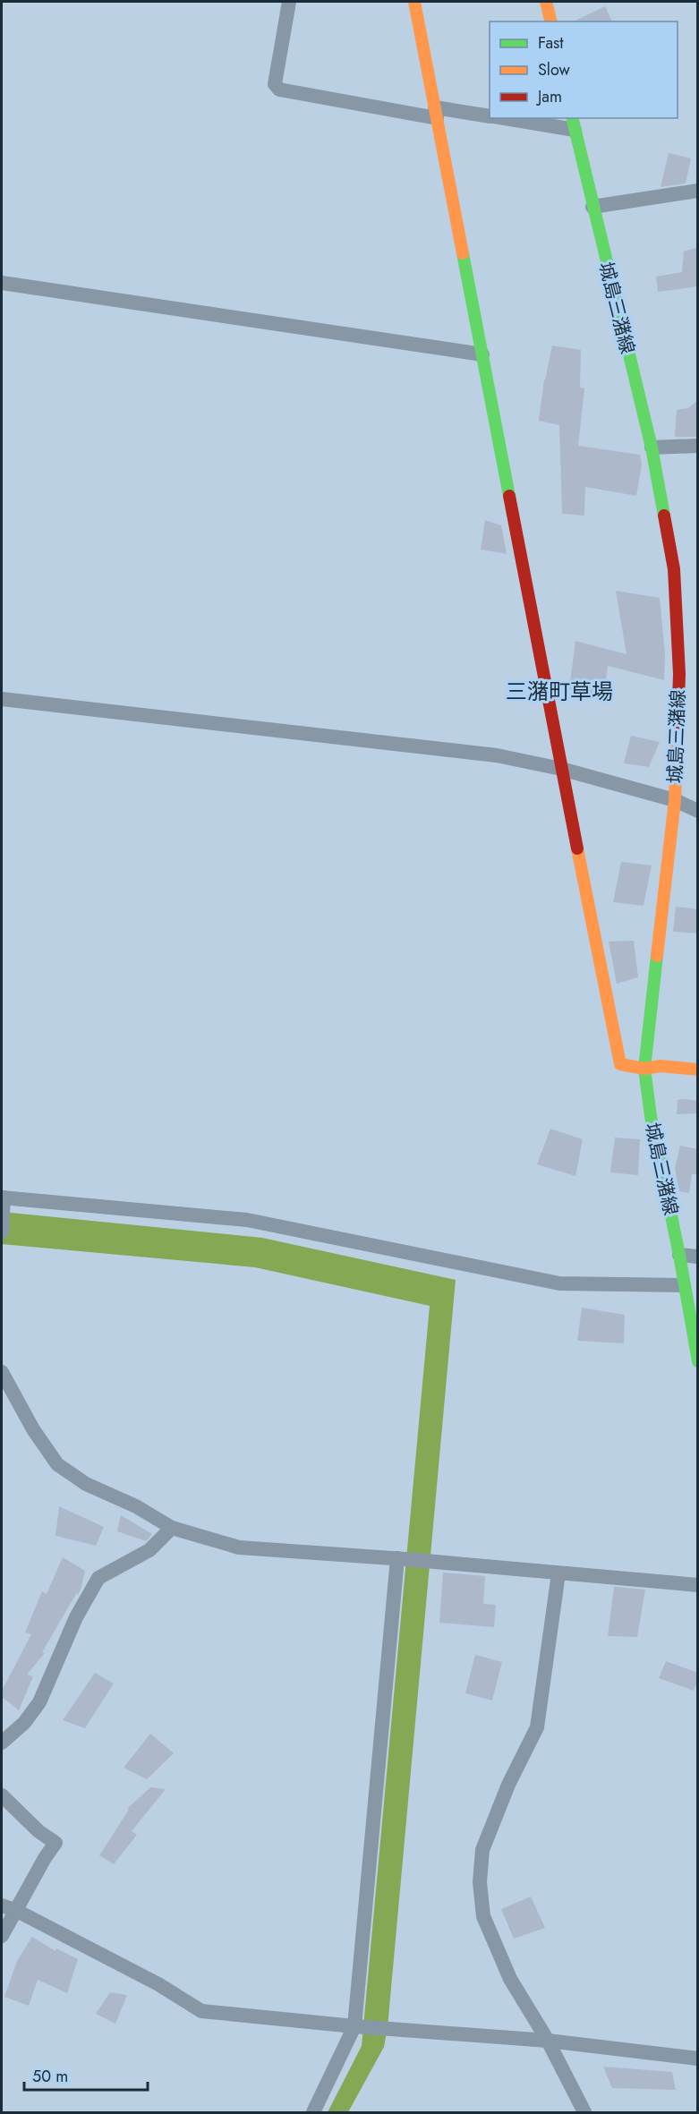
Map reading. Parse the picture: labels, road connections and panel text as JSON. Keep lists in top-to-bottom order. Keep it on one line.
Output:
{"streets":{"main road":["城島三潴線"]},"districts":["三潴町草場"],"legend":["Fast","Slow","Jam"],"scale_bar":"50 m"}
